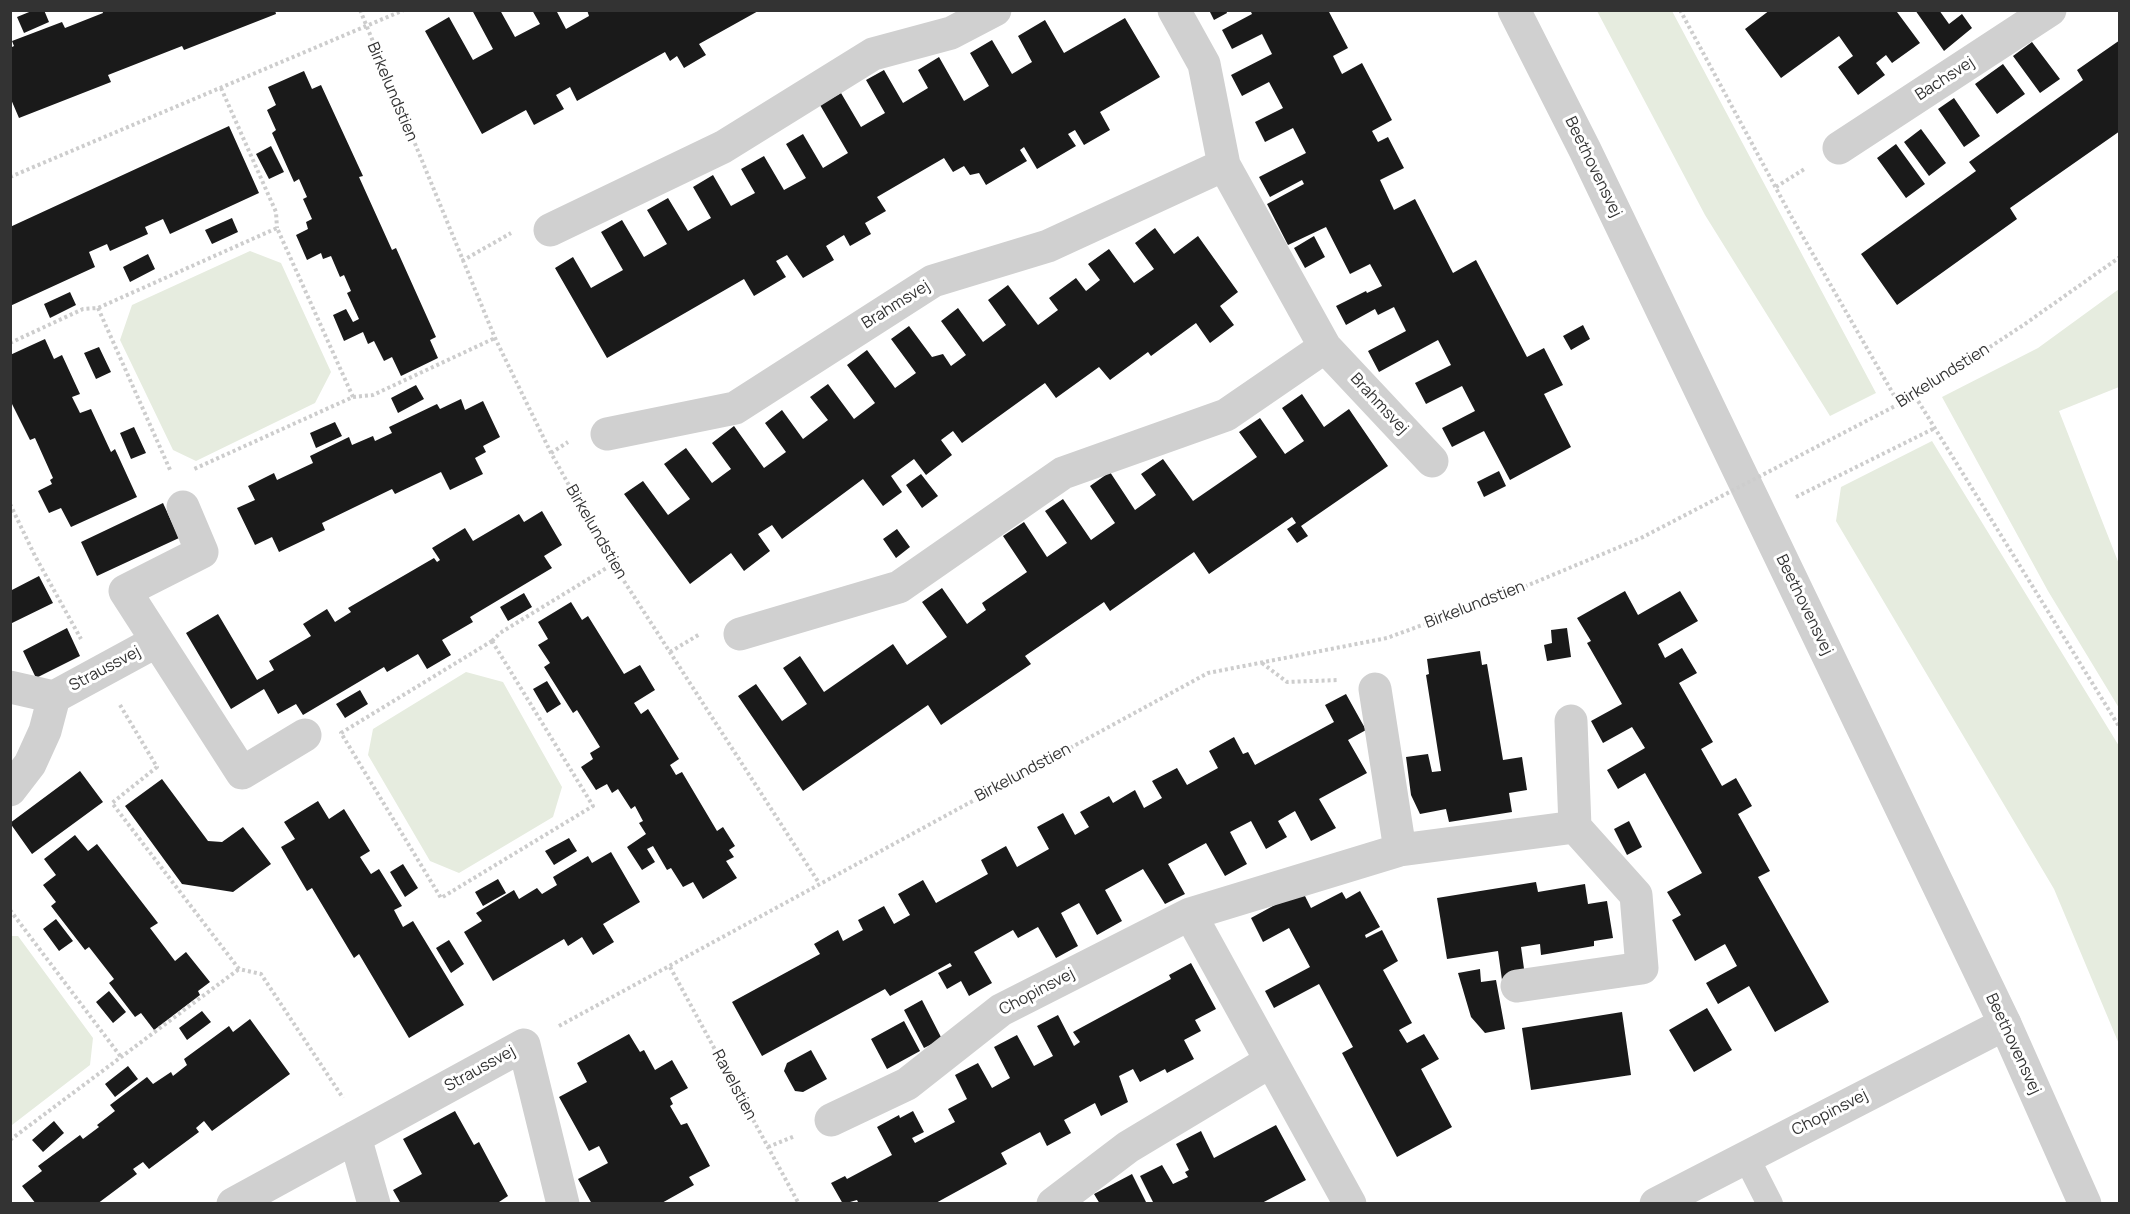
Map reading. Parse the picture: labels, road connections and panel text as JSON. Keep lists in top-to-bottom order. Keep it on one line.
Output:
{"streets":{"street":["Bachsvej","Beethovensvej","Brahmsvej","Straussvej","Chopinsvej"],"path":["Birkelundstien","Ravelstien"]},"crossings":[["Beethovensvej","Chopinsvej"]]}
